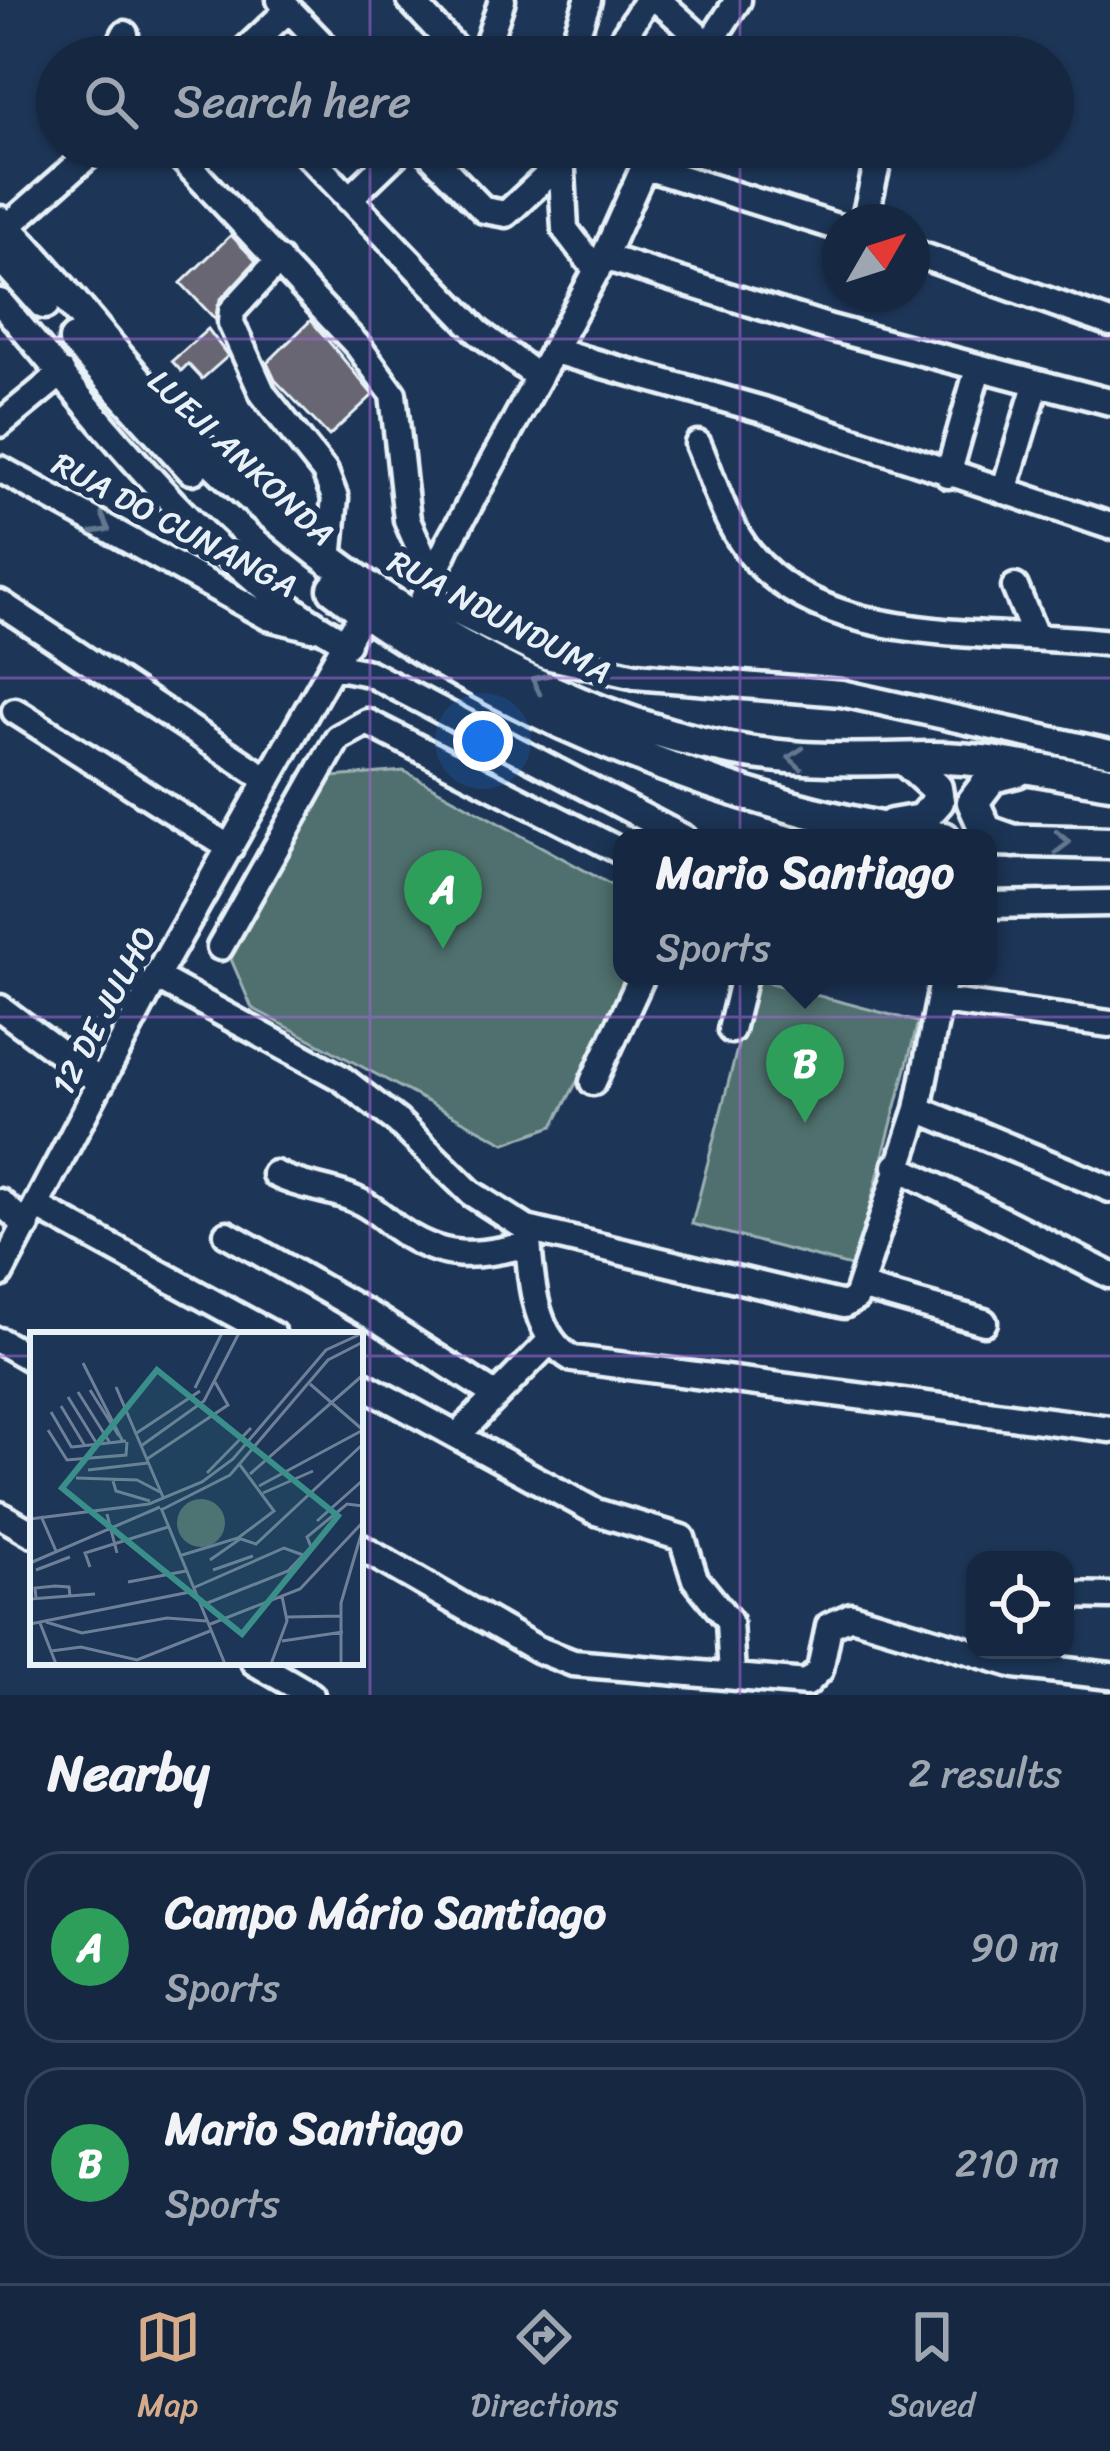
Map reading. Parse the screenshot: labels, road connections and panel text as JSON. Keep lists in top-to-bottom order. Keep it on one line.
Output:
{"streets":{"main road":["LUEJI ANKONDA","RUA NDUNDUMA"],"street":["RUA DO CUNANGA","12 DE JULHO"]},"crossings":[["LUEJI ANKONDA","RUA DO CUNANGA"],["LUEJI ANKONDA","RUA NDUNDUMA"],["LUEJI ANKONDA","12 DE JULHO"]],"one_way":["RUA NDUNDUMA"],"north":"top right","page":{"search":"Search here","popup":["Mario Santiago","Sports"],"pins":["A","B"],"heading":["Nearby","2 results"],"list":[{"mark":"A","name":"Campo Mário Santiago","note":"Sports","value":"90 m"},{"mark":"B","name":"Mario Santiago","note":"Sports","value":"210 m"}],"nav":["Map","Directions","Saved"]}}
